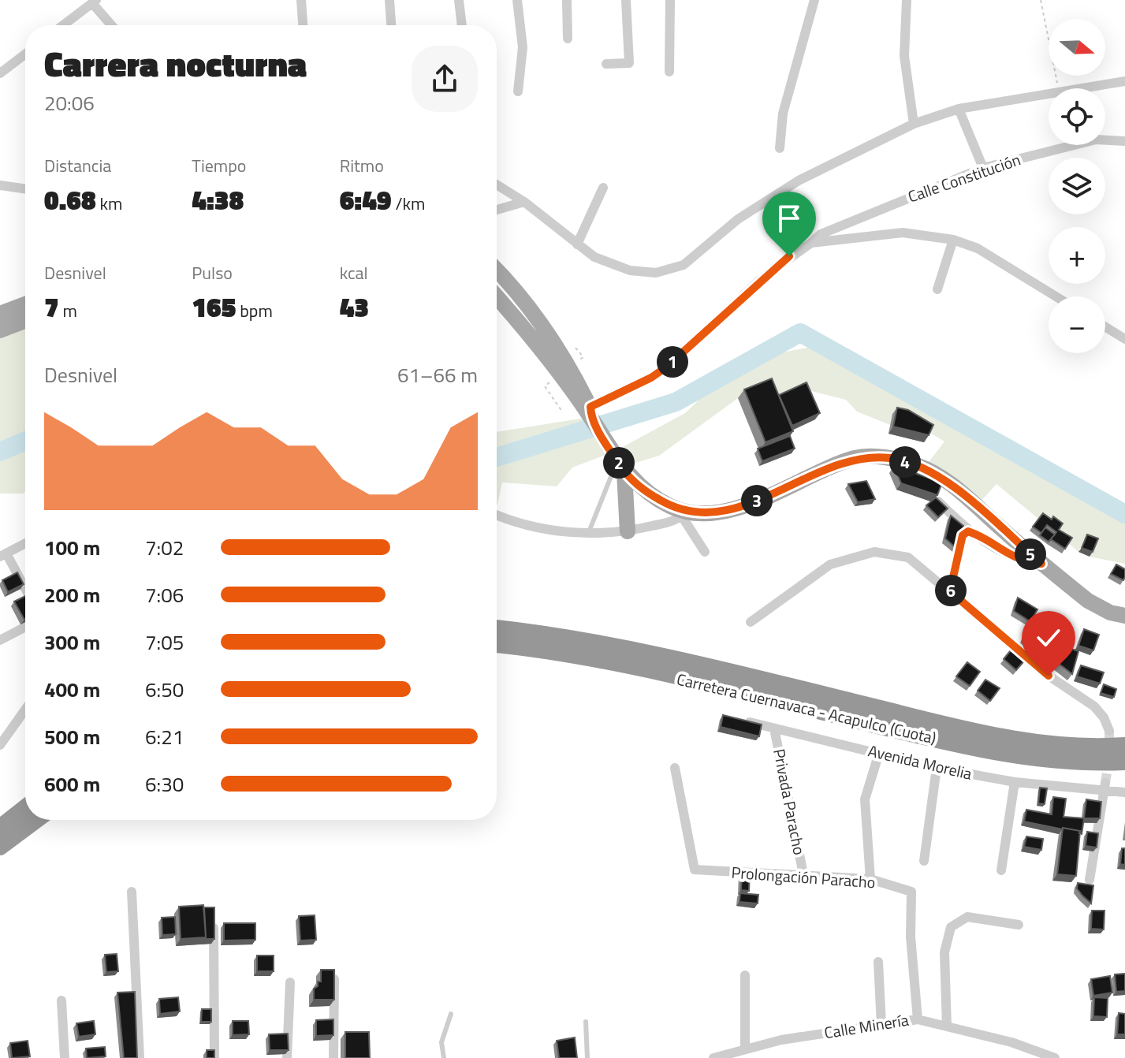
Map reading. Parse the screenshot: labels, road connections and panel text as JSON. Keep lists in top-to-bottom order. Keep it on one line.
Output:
{"streets":{"highway":["Carretera Cuernavaca - Acapulco (Cuota)"],"street":["Calle Constitución","Avenida Morelia","Privada Paracho","Prolongación Paracho","Calle Minería"]},"crossings":[["Avenida Morelia","Privada Paracho"],["Privada Paracho","Prolongación Paracho"],["Prolongación Paracho","Calle Minería"]],"north":"right","page":{"map_buttons":["+","−"],"heading":["Carrera nocturna","20:06"],"stats":[["Distancia","0.68 km"],["Tiempo","4:38"],["Ritmo","6:49 /km"],["Desnivel","7 m"],["Pulso","165 bpm"],["kcal","43"]],"pins":["1","4","2","3","5","6"],"chart":["Desnivel","61–66 m"],"list":[{"name":"100 m","note":"7:02"},{"name":"200 m","note":"7:06"},{"name":"300 m","note":"7:05"},{"name":"400 m","note":"6:50"},{"name":"500 m","note":"6:21"},{"name":"600 m","note":"6:30"}]}}
